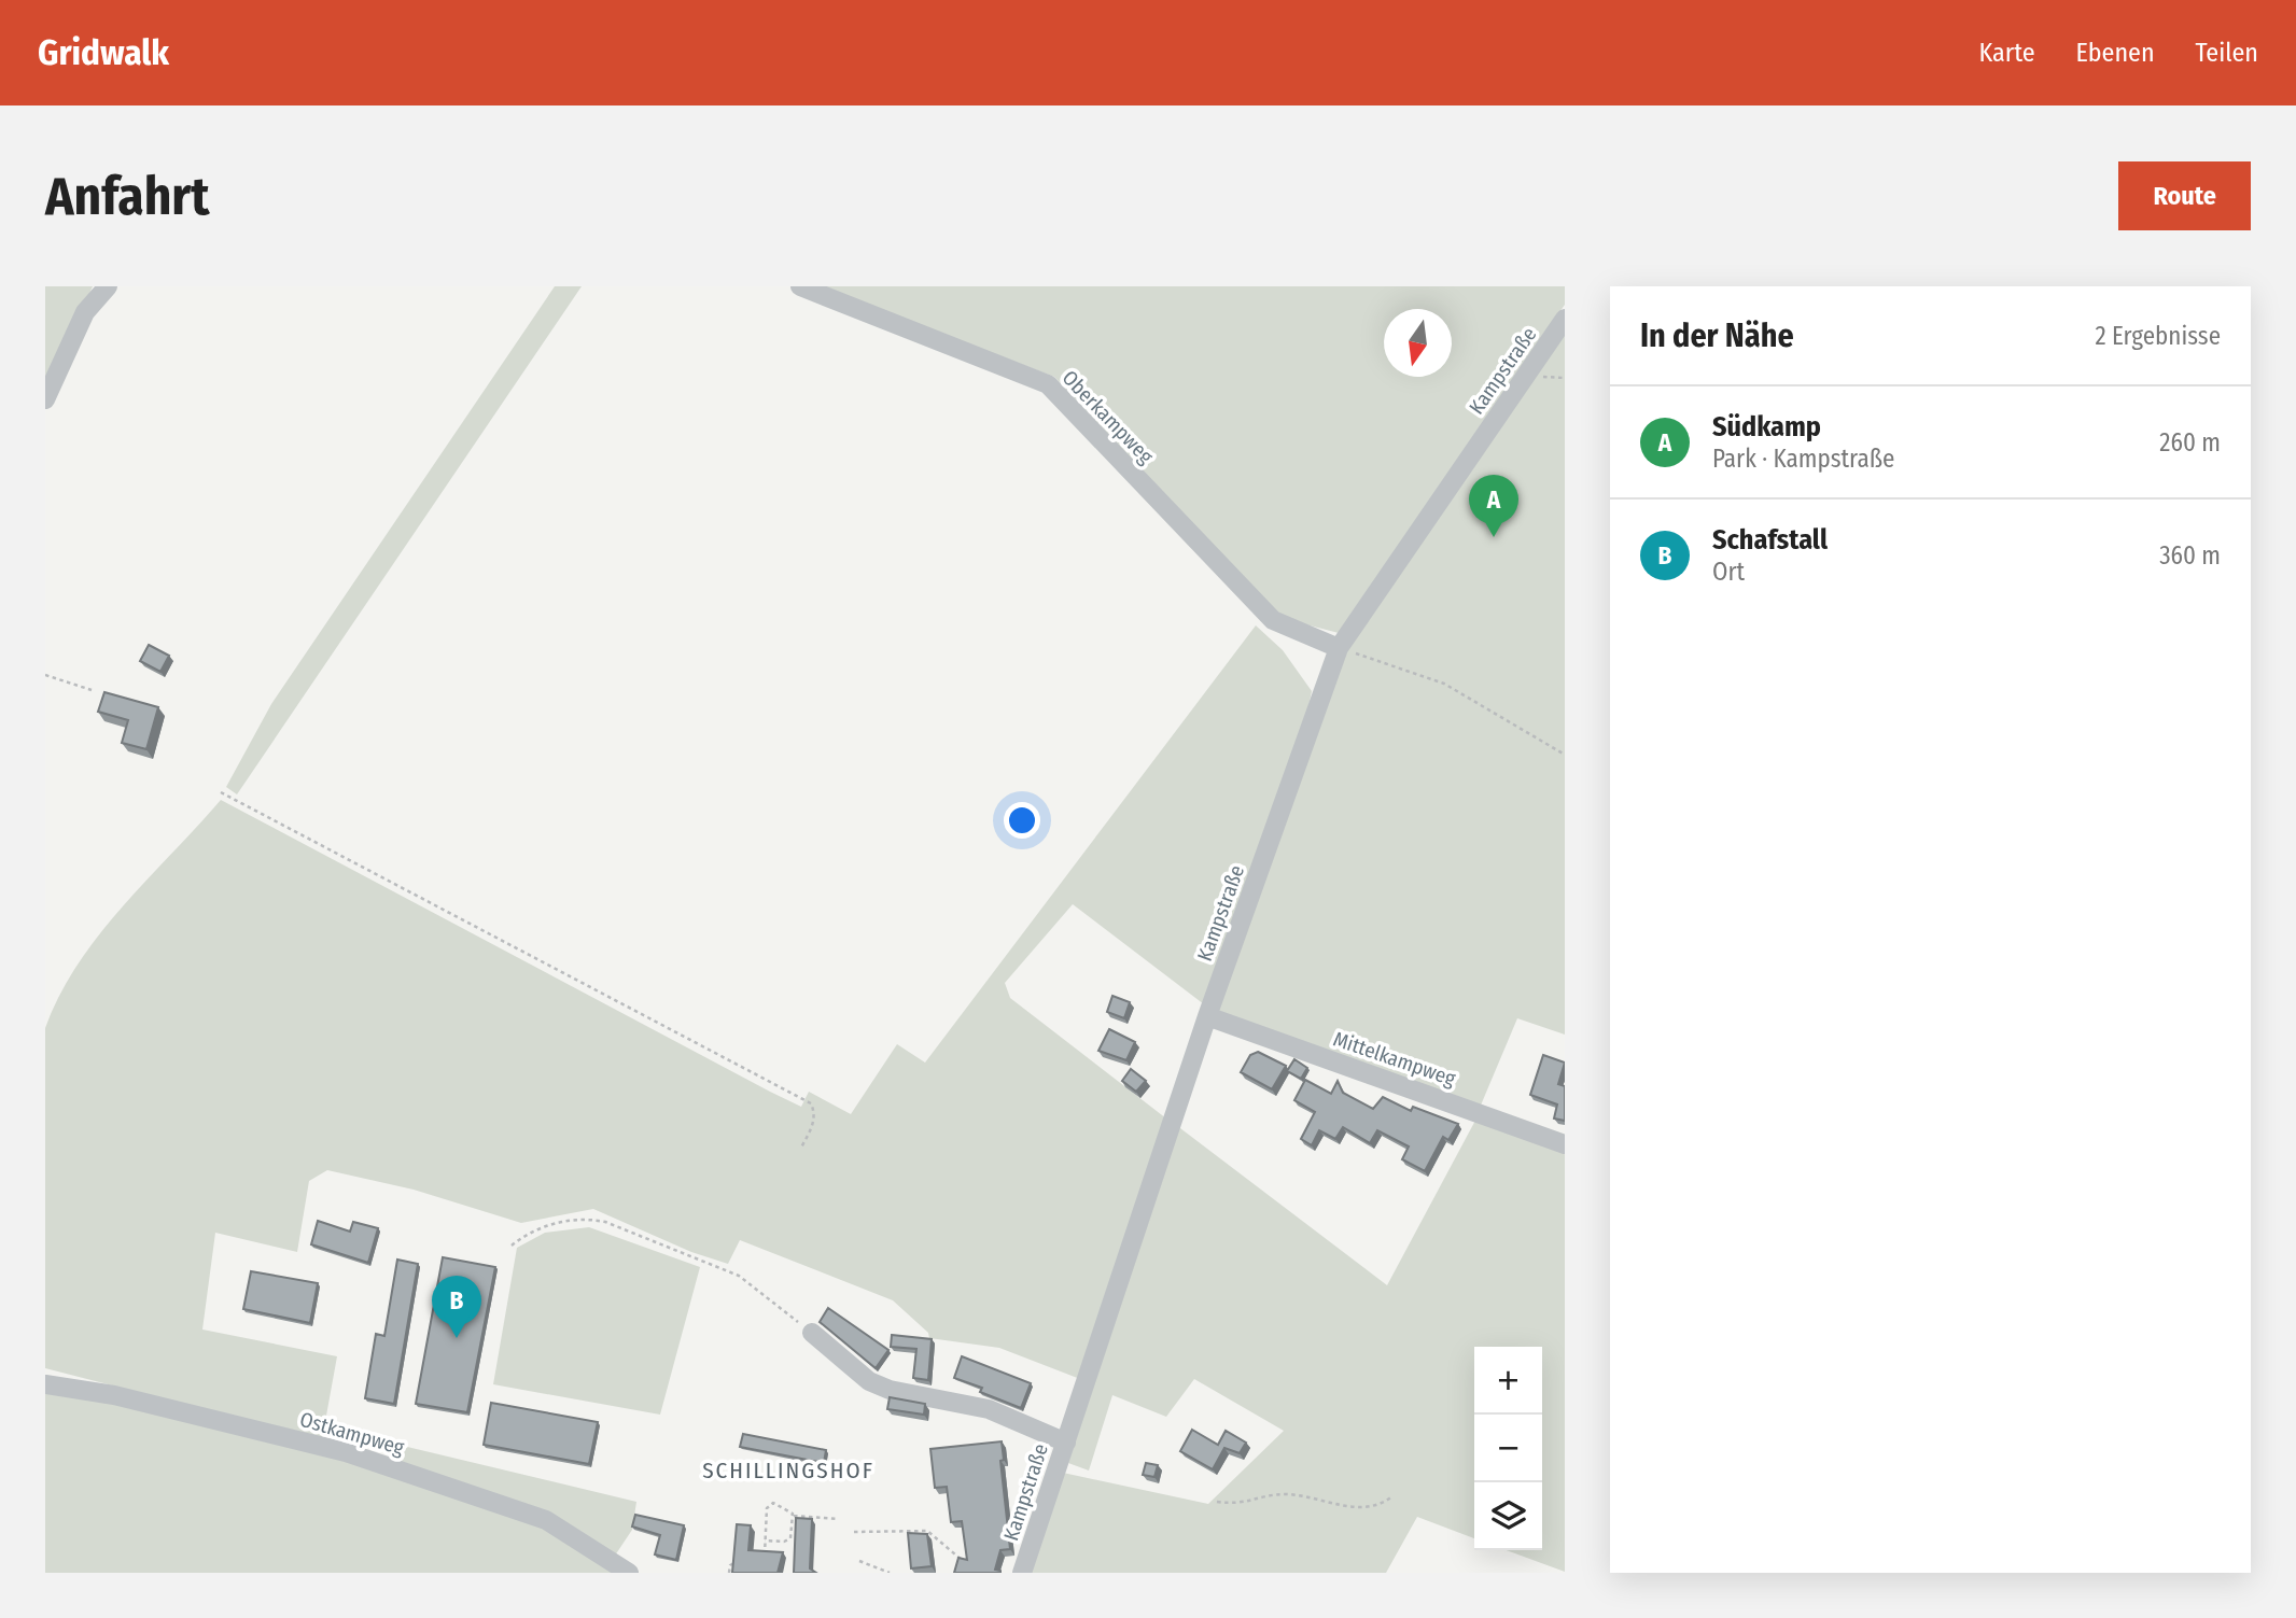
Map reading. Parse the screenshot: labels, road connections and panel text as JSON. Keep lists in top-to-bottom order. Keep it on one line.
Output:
{"streets":{"street":["Kampstraße","Oberkampweg","Mittelkampweg","Ostkampweg"]},"crossings":[["Kampstraße","Oberkampweg"],["Kampstraße","Mittelkampweg"]],"districts":["SCHILLINGSHOF"],"north":"bottom","page":{"header":"Gridwalk","nav":["Karte","Ebenen","Teilen"],"buttons":"Route","title":"Anfahrt","heading":["In der Nähe","2 Ergebnisse"],"list":[{"mark":"A","name":"Südkamp","note":"Park · Kampstraße","value":"260 m"},{"mark":"B","name":"Schafstall","note":"Ort","value":"360 m"}],"pins":["A","B"],"map_buttons":["+","−"]}}
